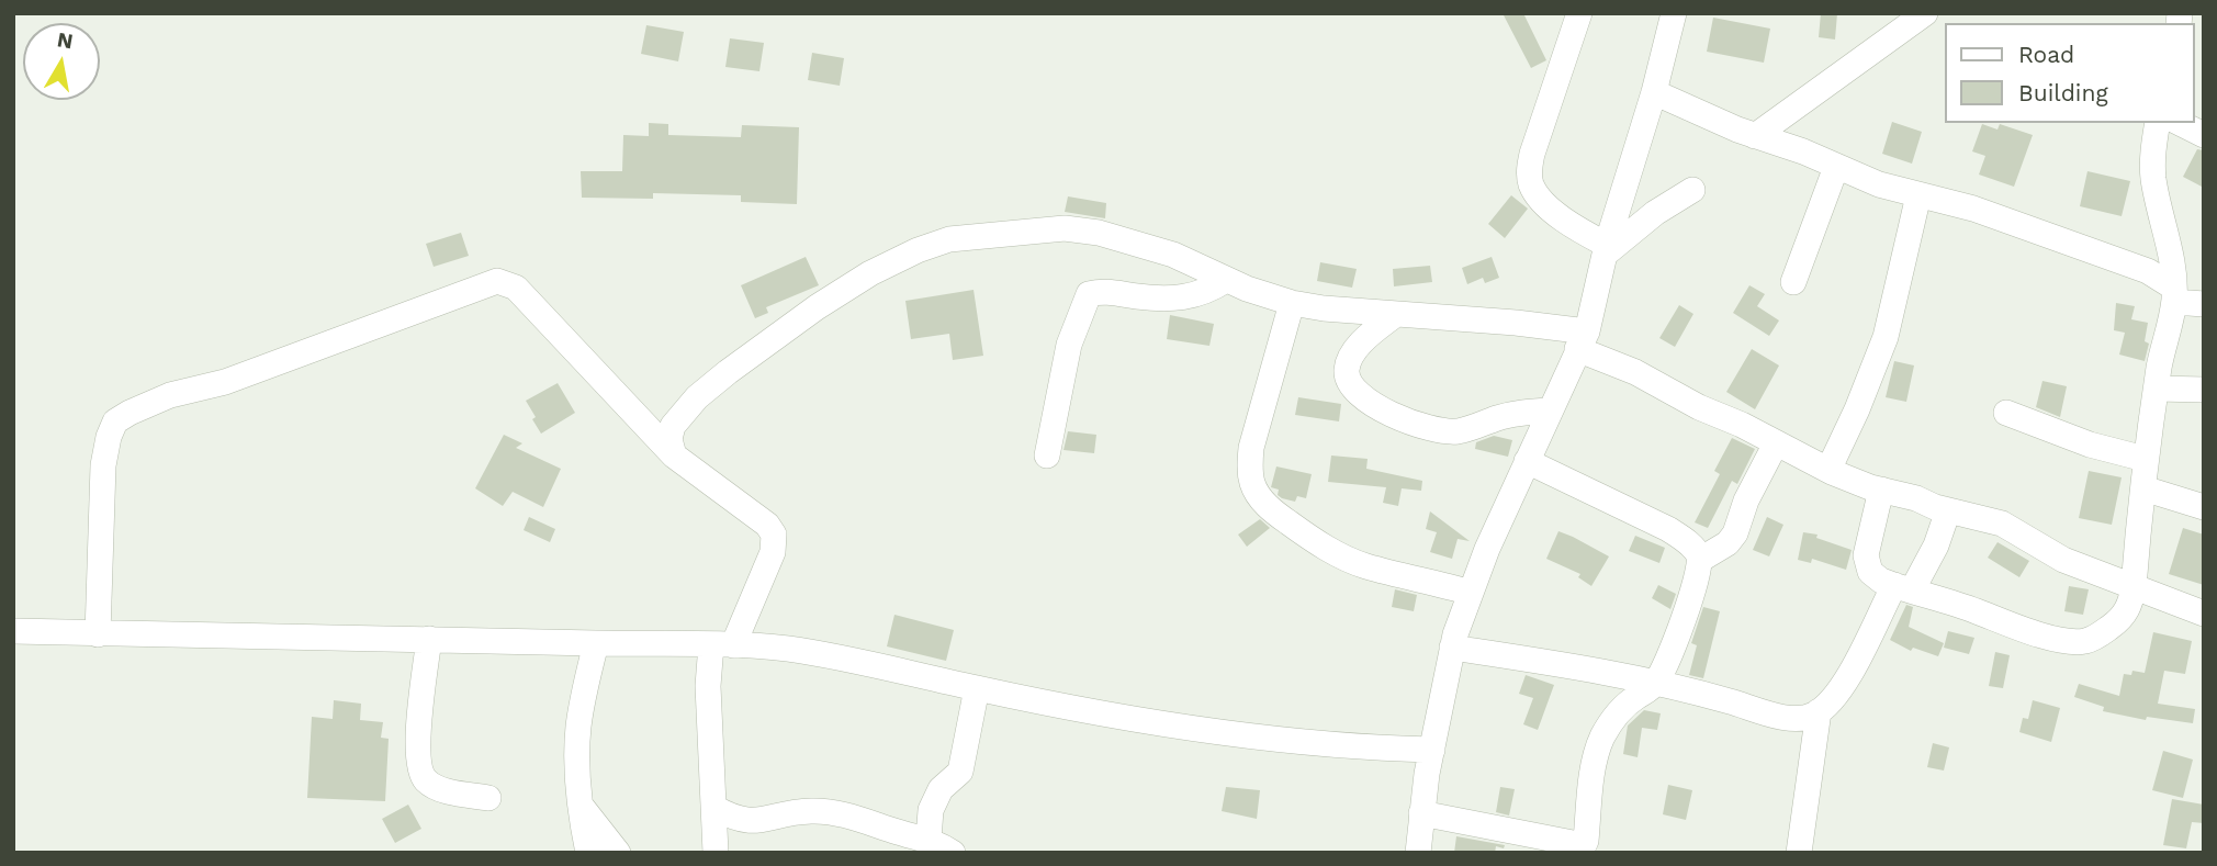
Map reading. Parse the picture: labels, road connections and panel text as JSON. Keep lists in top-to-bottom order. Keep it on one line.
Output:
{"legend":["Road","Building"],"north":"top"}
